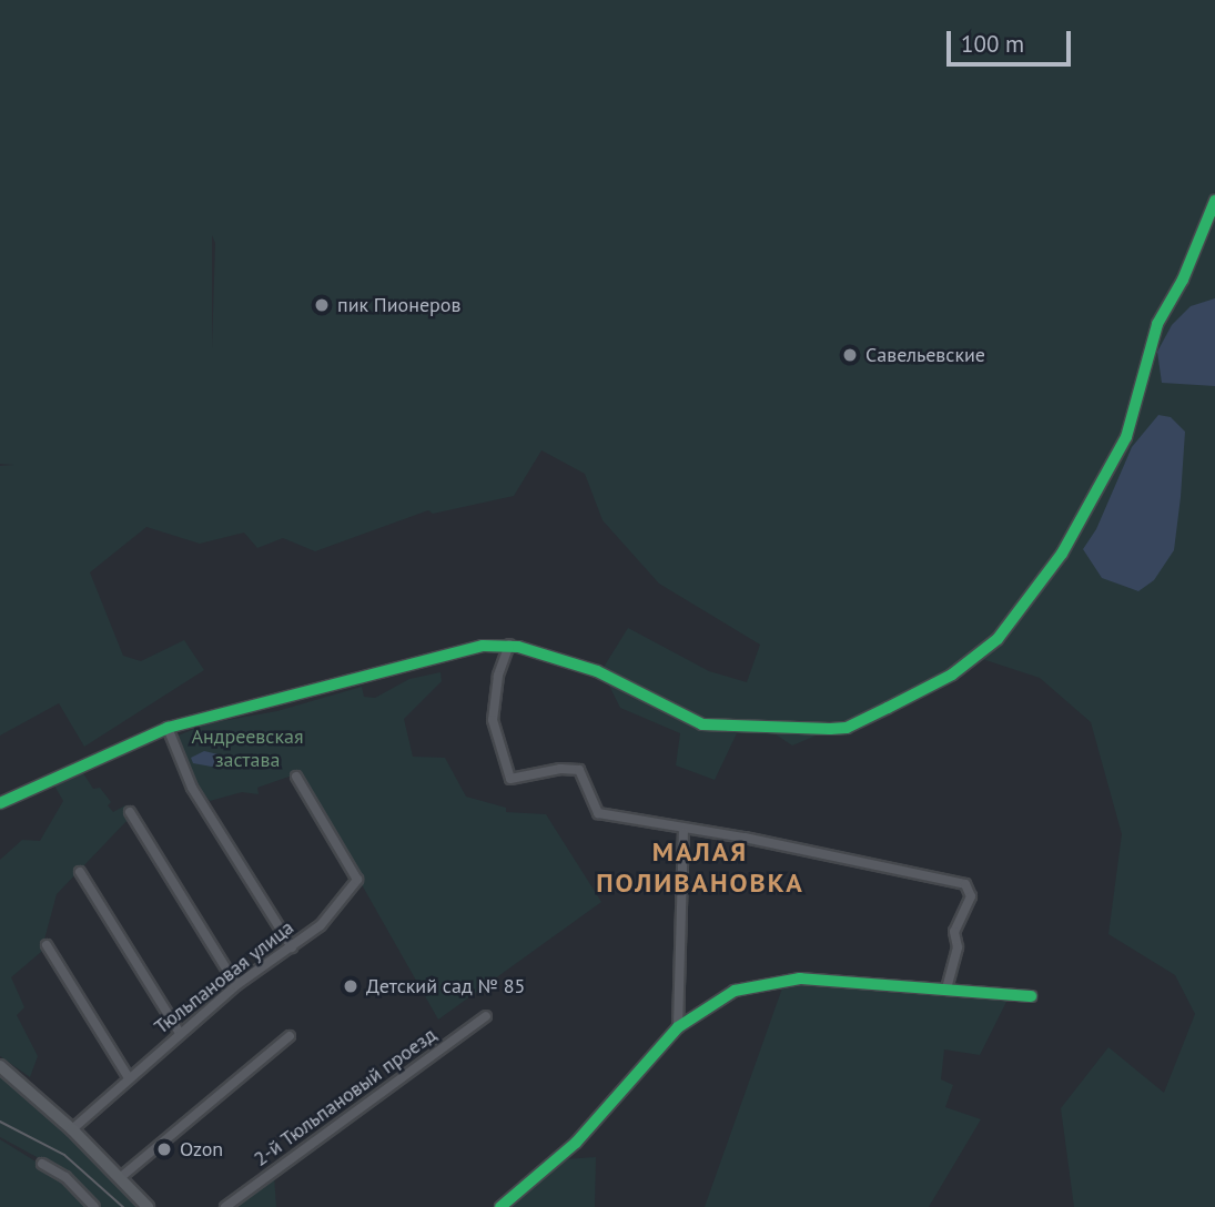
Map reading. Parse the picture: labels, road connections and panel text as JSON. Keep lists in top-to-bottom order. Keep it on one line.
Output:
{"streets":{"street":["Тюльпановая улица","2-й Тюльпановый проезд"]},"districts":["МАЛАЯ ПОЛИВАНОВКА"],"parks":["Андреевская застава"],"places":["пик Пионеров","Савельевские","Детский сад № 85","Ozon"],"scale_bar":"100 m"}
